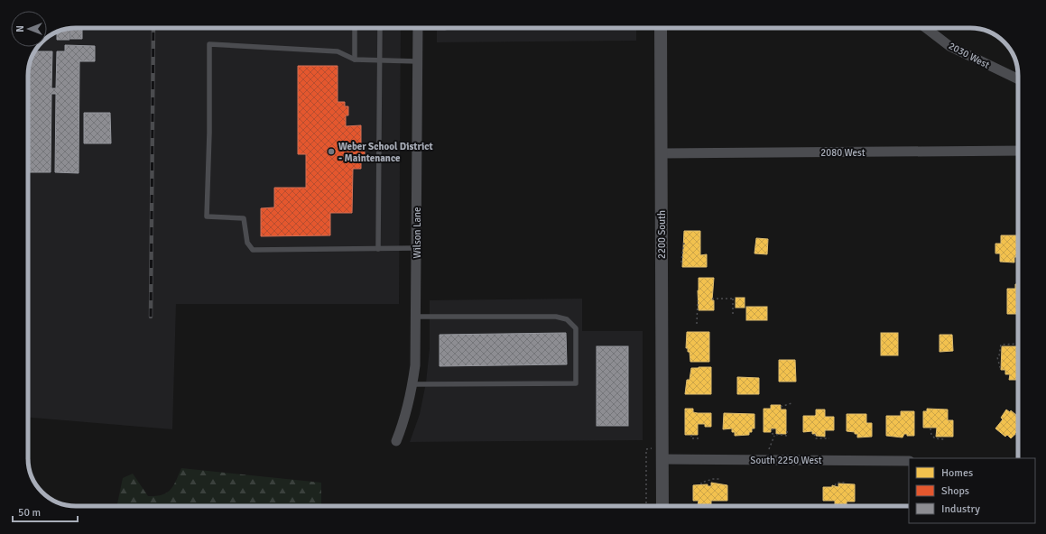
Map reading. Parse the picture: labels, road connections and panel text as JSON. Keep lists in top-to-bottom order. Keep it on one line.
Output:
{"streets":{"street":["2030 West","2080 West","Wilson Lane","2200 South","South 2250 West"]},"crossings":[["2080 West","2200 South"],["2200 South","South 2250 West"]],"places":["Weber School District - Maintenance"],"legend":["Homes","Shops","Industry"],"scale_bar":"50 m","north":"left"}
